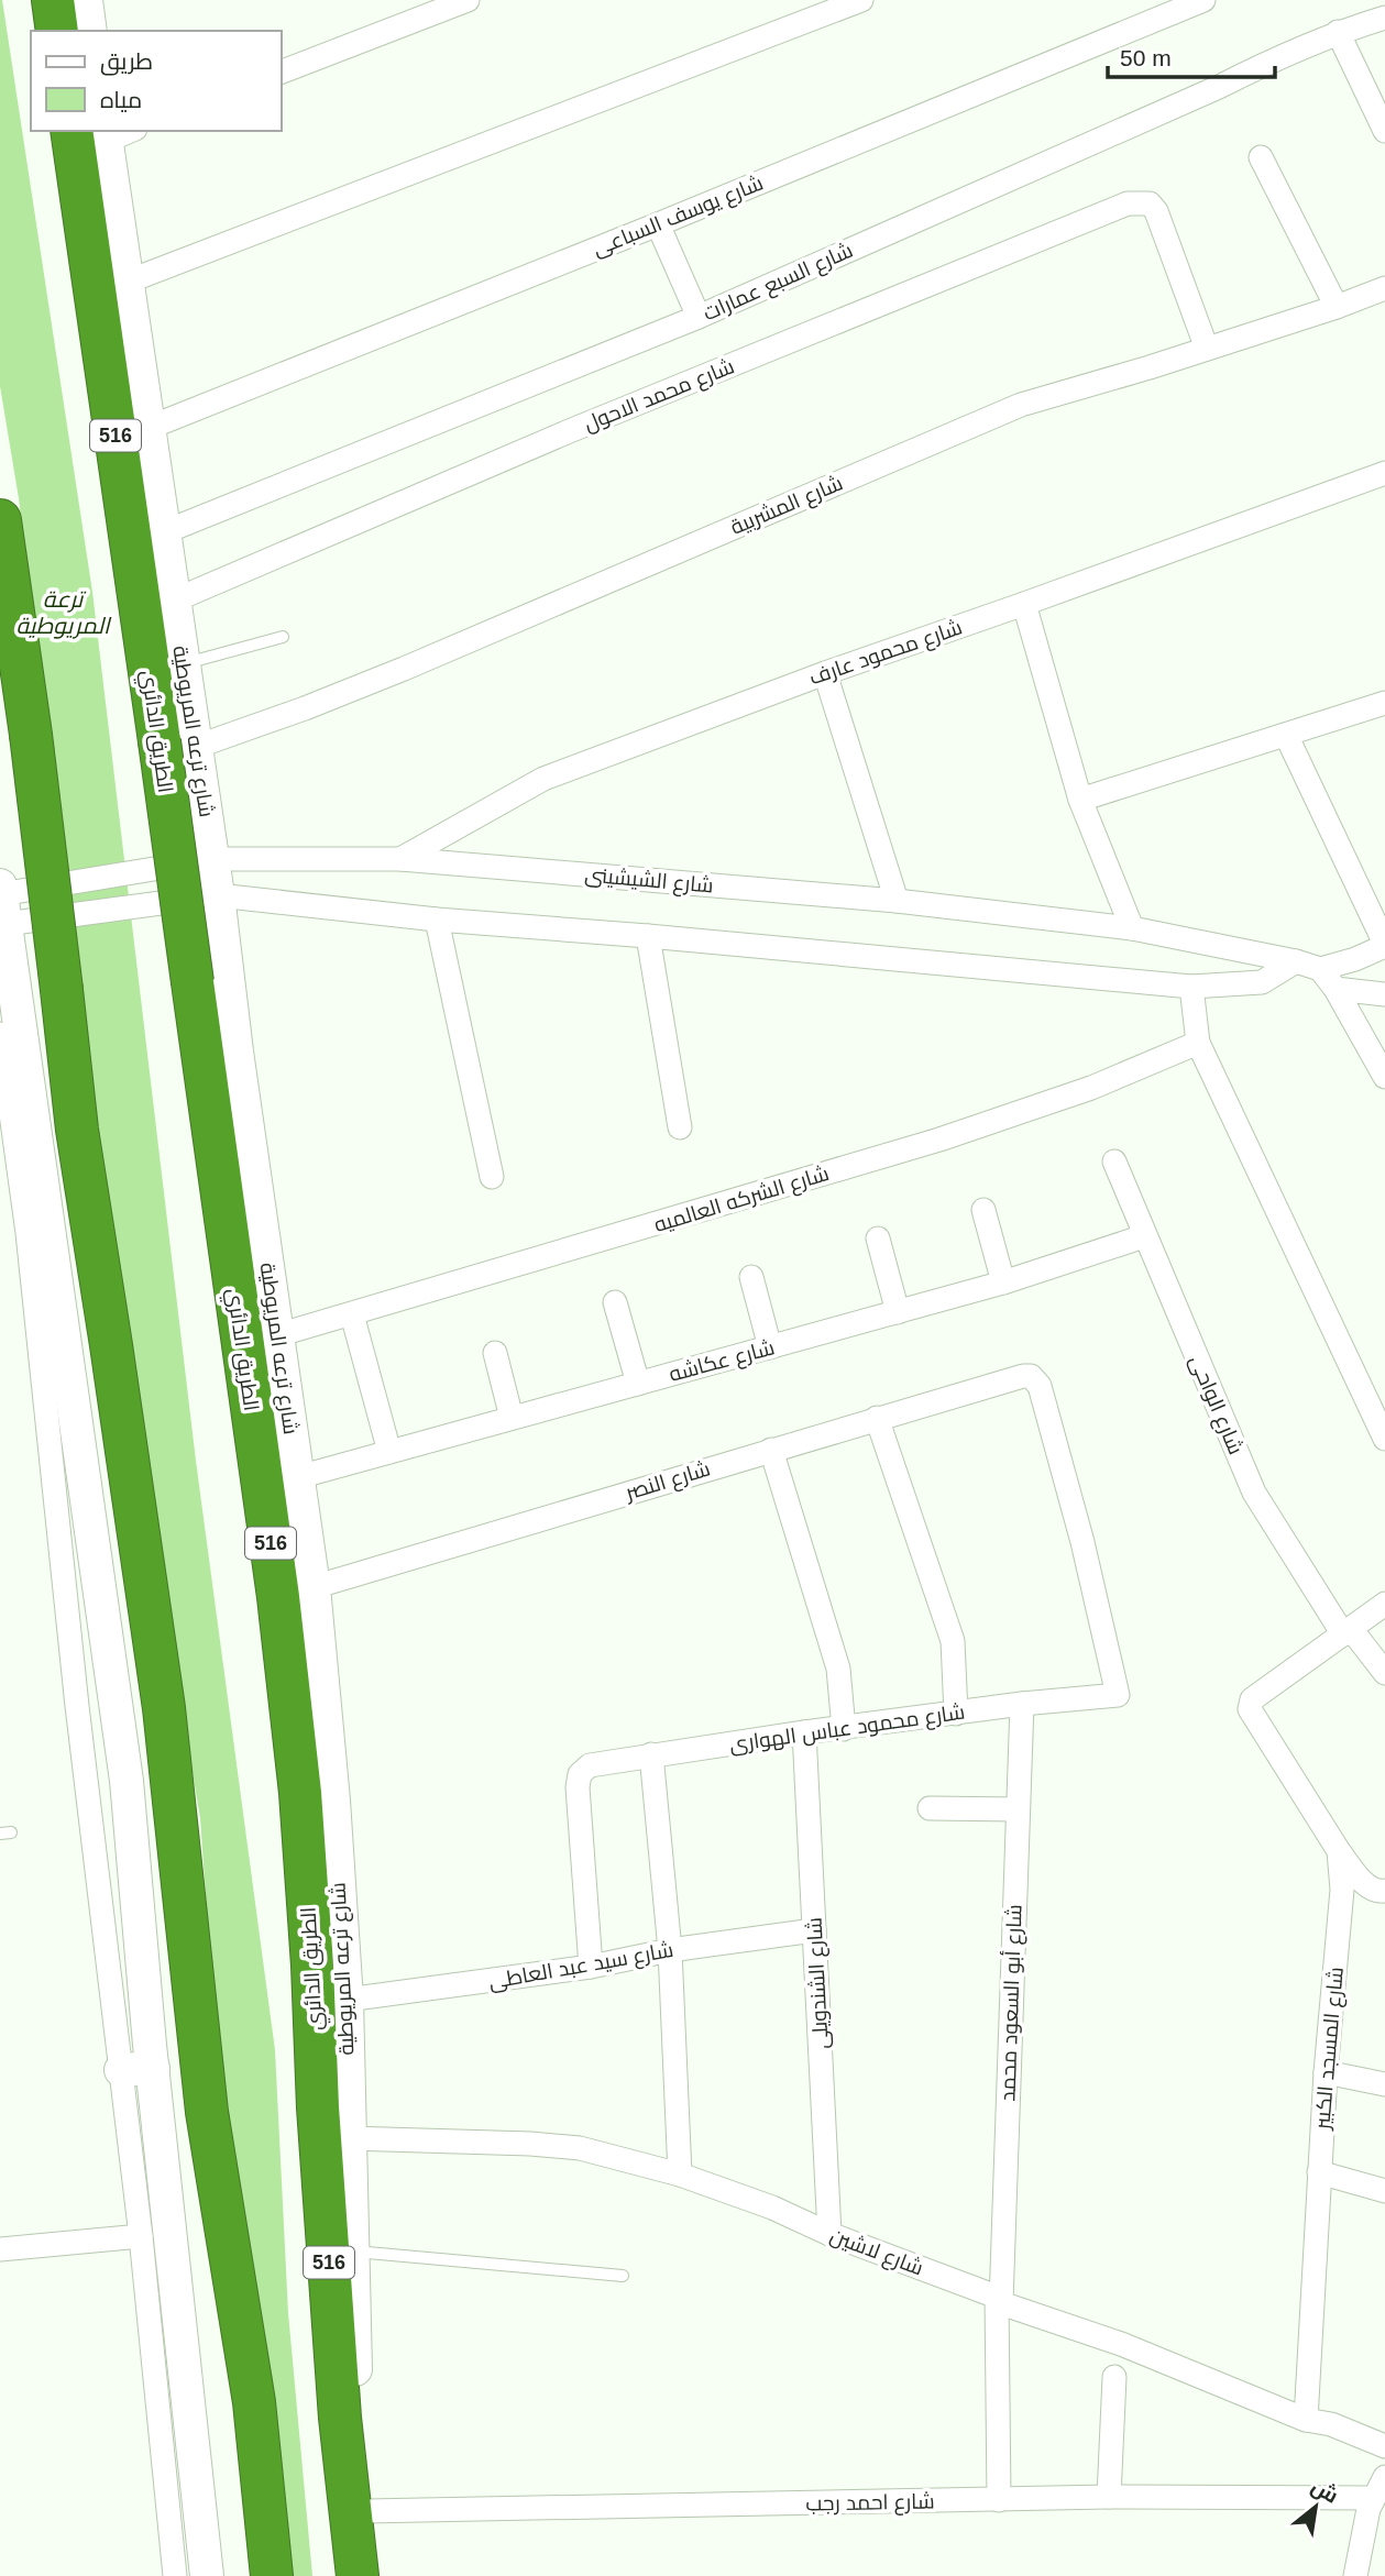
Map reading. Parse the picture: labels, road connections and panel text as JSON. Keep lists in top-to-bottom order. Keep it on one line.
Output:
{"streets":{"highway":["516","الطريق الدائري"],"main road":["شارع ترعه المريوطية"],"street":["شارع يوسف السباعى","شارع السبع عمارات","شارع محمد الاحول","شارع المشربية","شارع محمود عارف","شارع الشيشينى","شارع الشركه العالميه","شارع عكاشه","شارع الواحى","شارع النصر","شارع محمود عباس الهوارى","شارع سيد عبد العاطى","شارع الشندويلى","شارع أبو السعود محمد","شارع المسجد الكبير","شارع لاشين","شارع احمد رجب"]},"crossings":[["شارع يوسف السباعى","شارع ترعه المريوطية"],["شارع السبع عمارات","شارع ترعه المريوطية"],["شارع محمد الاحول","شارع المشربية"],["شارع محمد الاحول","شارع ترعه المريوطية"],["شارع المشربية","شارع ترعه المريوطية"],["شارع محمود عارف","شارع الشيشينى"],["الطريق الدائري","شارع ترعه المريوطية"],["شارع ترعه المريوطية","شارع الشيشينى"],["شارع ترعه المريوطية","شارع الشركه العالميه"],["شارع ترعه المريوطية","شارع عكاشه"],["شارع ترعه المريوطية","شارع النصر"],["شارع ترعه المريوطية","شارع سيد عبد العاطى"],["شارع ترعه المريوطية","شارع لاشين"],["شارع ترعه المريوطية","شارع احمد رجب"],["شارع عكاشه","شارع الواحى"],["شارع الواحى","شارع المسجد الكبير"],["شارع النصر","شارع محمود عباس الهوارى"],["شارع محمود عباس الهوارى","شارع سيد عبد العاطى"],["شارع محمود عباس الهوارى","شارع الشندويلى"],["شارع محمود عباس الهوارى","شارع أبو السعود محمد"],["شارع سيد عبد العاطى","شارع الشندويلى"],["شارع الشندويلى","شارع لاشين"],["شارع أبو السعود محمد","شارع لاشين"],["شارع أبو السعود محمد","شارع احمد رجب"],["شارع المسجد الكبير","شارع لاشين"]],"water":["ترعة المريوطية"],"legend":["طريق","مياه"],"scale_bar":"50 m","north":"top right"}
